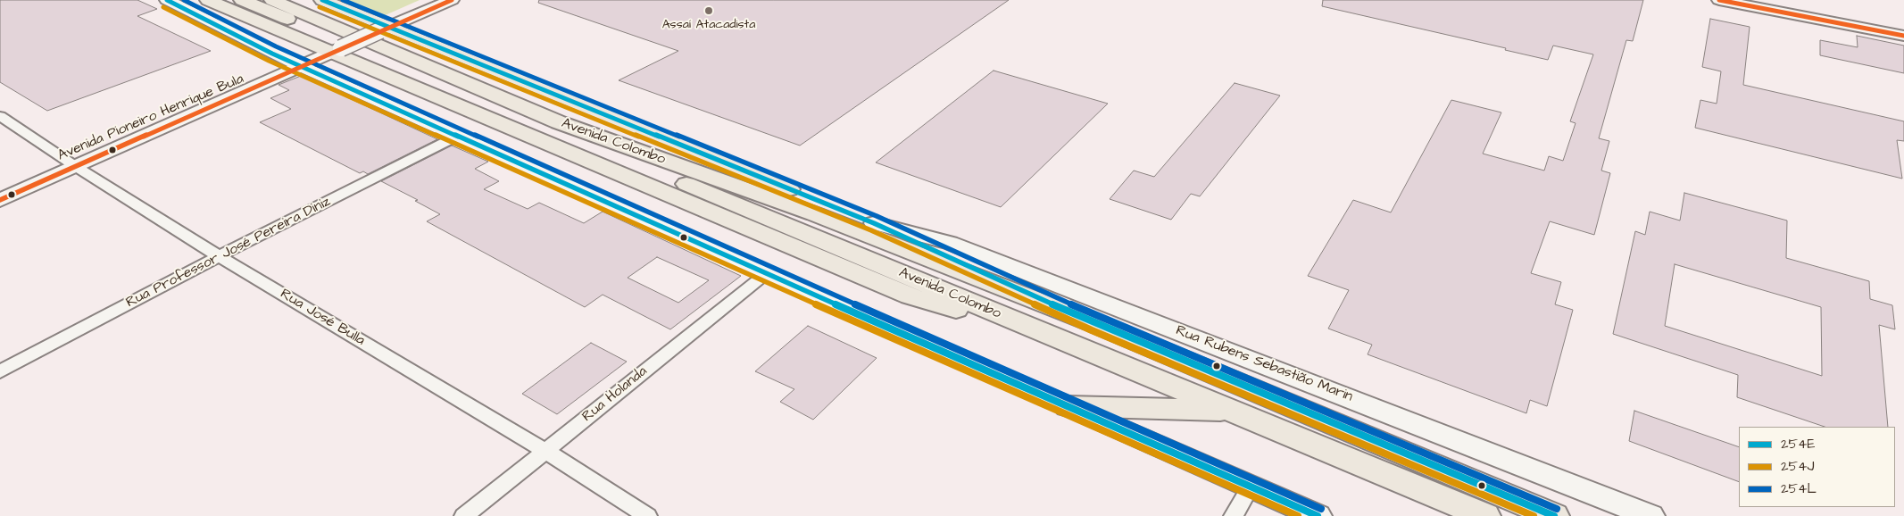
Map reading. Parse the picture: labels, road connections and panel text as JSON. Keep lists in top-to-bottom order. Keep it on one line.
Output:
{"streets":{"main road":["Avenida Colombo"],"street":["Avenida Pioneiro Henrique Bula","Rua Professor José Pereira Diniz","Rua José Bulla","Rua Rubens Sebastião Marin","Rua Holanda"]},"crossings":[["Avenida Pioneiro Henrique Bula","Rua José Bulla"],["Rua Professor José Pereira Diniz","Rua José Bulla"],["Rua José Bulla","Rua Holanda"]],"places":["Assaí Atacadista"],"lines":["transit line 254E","transit line 254L","transit line 254J"],"legend":["254E","254J","254L"]}
